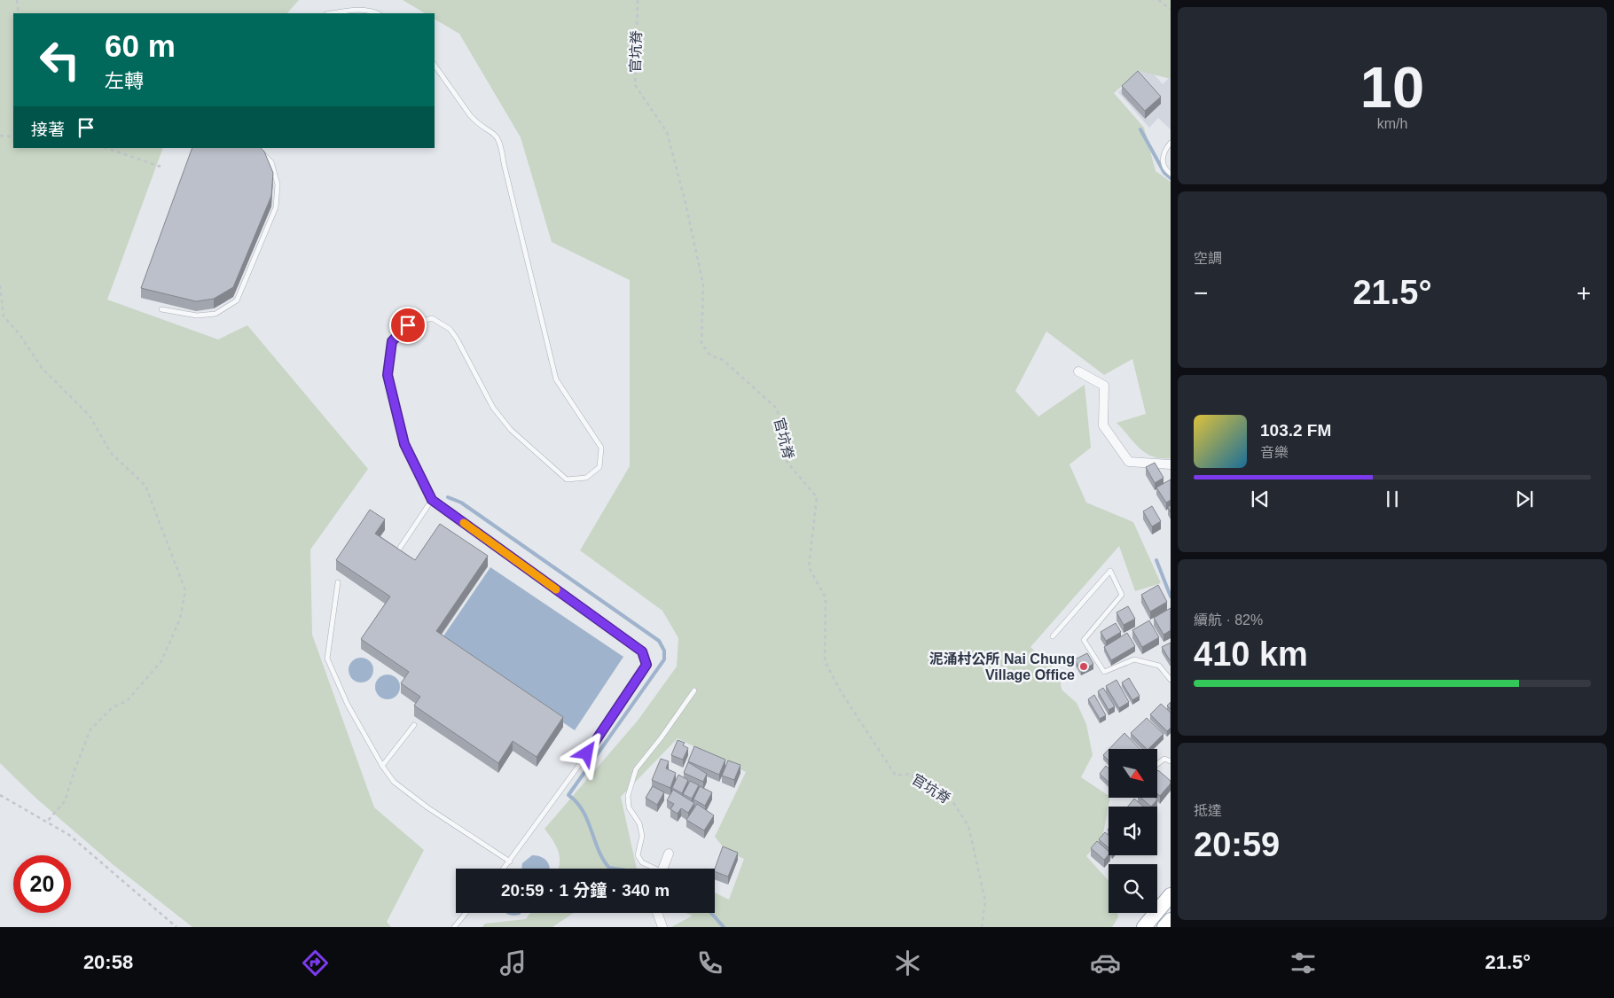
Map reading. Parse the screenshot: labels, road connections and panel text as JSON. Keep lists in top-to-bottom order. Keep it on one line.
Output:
{"streets":{"path":["官坑脊"]},"places":["泥涌村公所 Nai Chung Village Office"],"north":"bottom right","page":{"tile":[["10","km/h"],"空調",["續航 · 82%","410 km"],["抵達","20:59"]],"turn":["60 m","左轉"],"then":"接著","heat":["−","21.5°","+"],"song":["103.2 FM","音樂"],"limit":"20","trip":"20:59 · 1 分鐘 · 340 m","tabs":["20:58","21.5°"]}}
